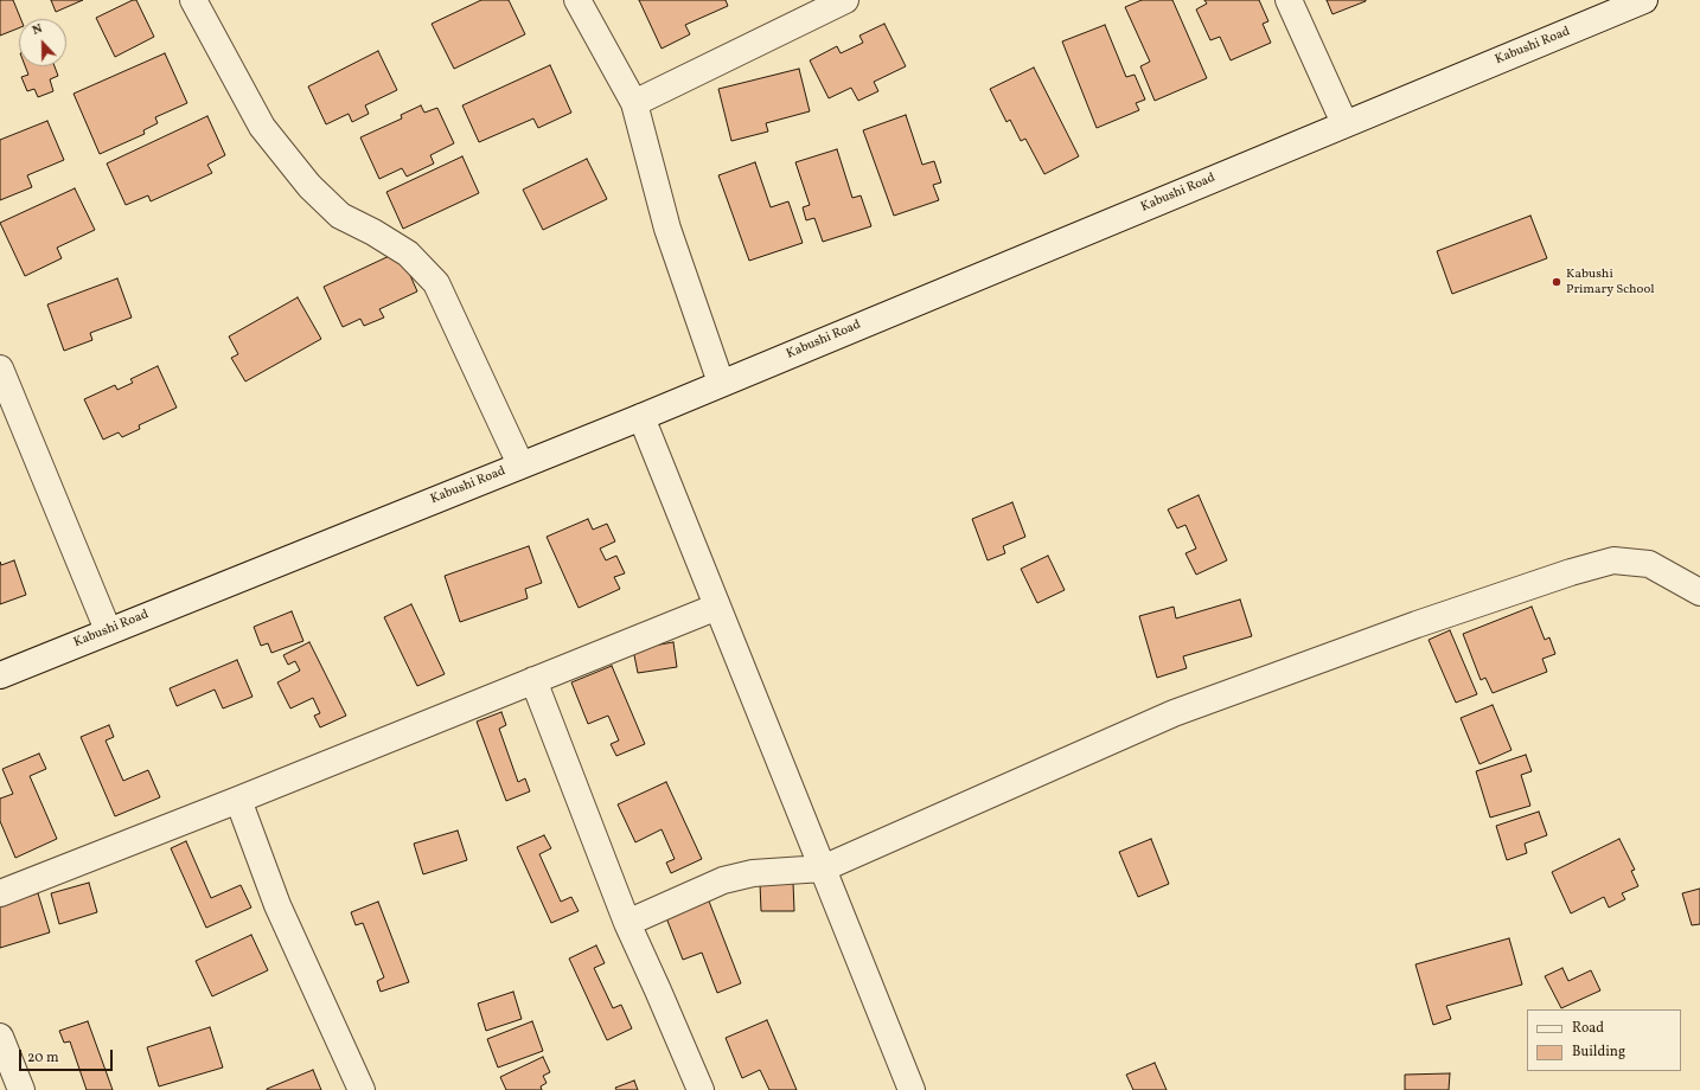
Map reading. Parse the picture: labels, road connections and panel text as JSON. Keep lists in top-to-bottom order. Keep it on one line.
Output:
{"streets":{"street":["Kabushi Road"]},"places":["Kabushi Primary School"],"legend":["Road","Building"],"scale_bar":"20 m","north":"top"}
